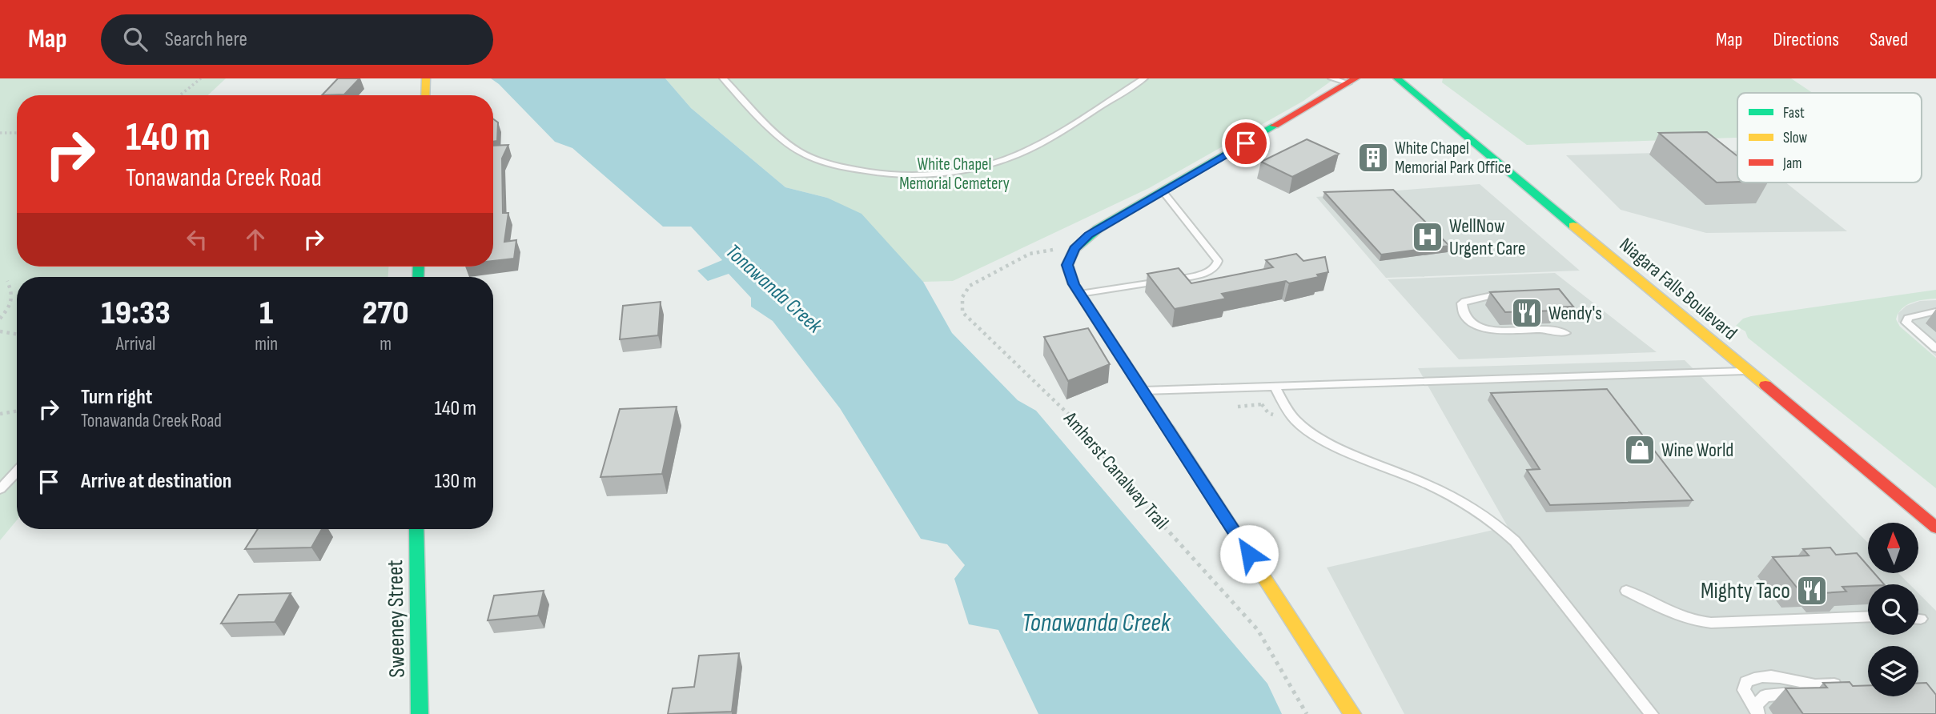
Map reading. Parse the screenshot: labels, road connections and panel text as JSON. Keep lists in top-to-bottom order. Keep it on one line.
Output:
{"streets":{"street":["Niagara Falls Boulevard","Sweeney Street"],"path":["Amherst Canalway Trail"]},"water":["Tonawanda Creek"],"parks":["White Chapel Memorial Cemetery"],"places":{"building":["White Chapel Memorial Park Office"],"hospital":["WellNow Urgent Care"],"restaurant":["Wendy's","Mighty Taco"],"shop":["Wine World"]},"legend":["Fast","Slow","Jam"],"north":"top","page":{"header":"Map","search":"Search here","nav":["Map","Directions","Saved"],"turn":["140 m","Tonawanda Creek Road"],"eta":["19:33","Arrival","1","min","270","m"],"list":[{"name":"Turn right","note":"Tonawanda Creek Road","value":"140 m"},{"name":"Arrive at destination","value":"130 m"}]}}
